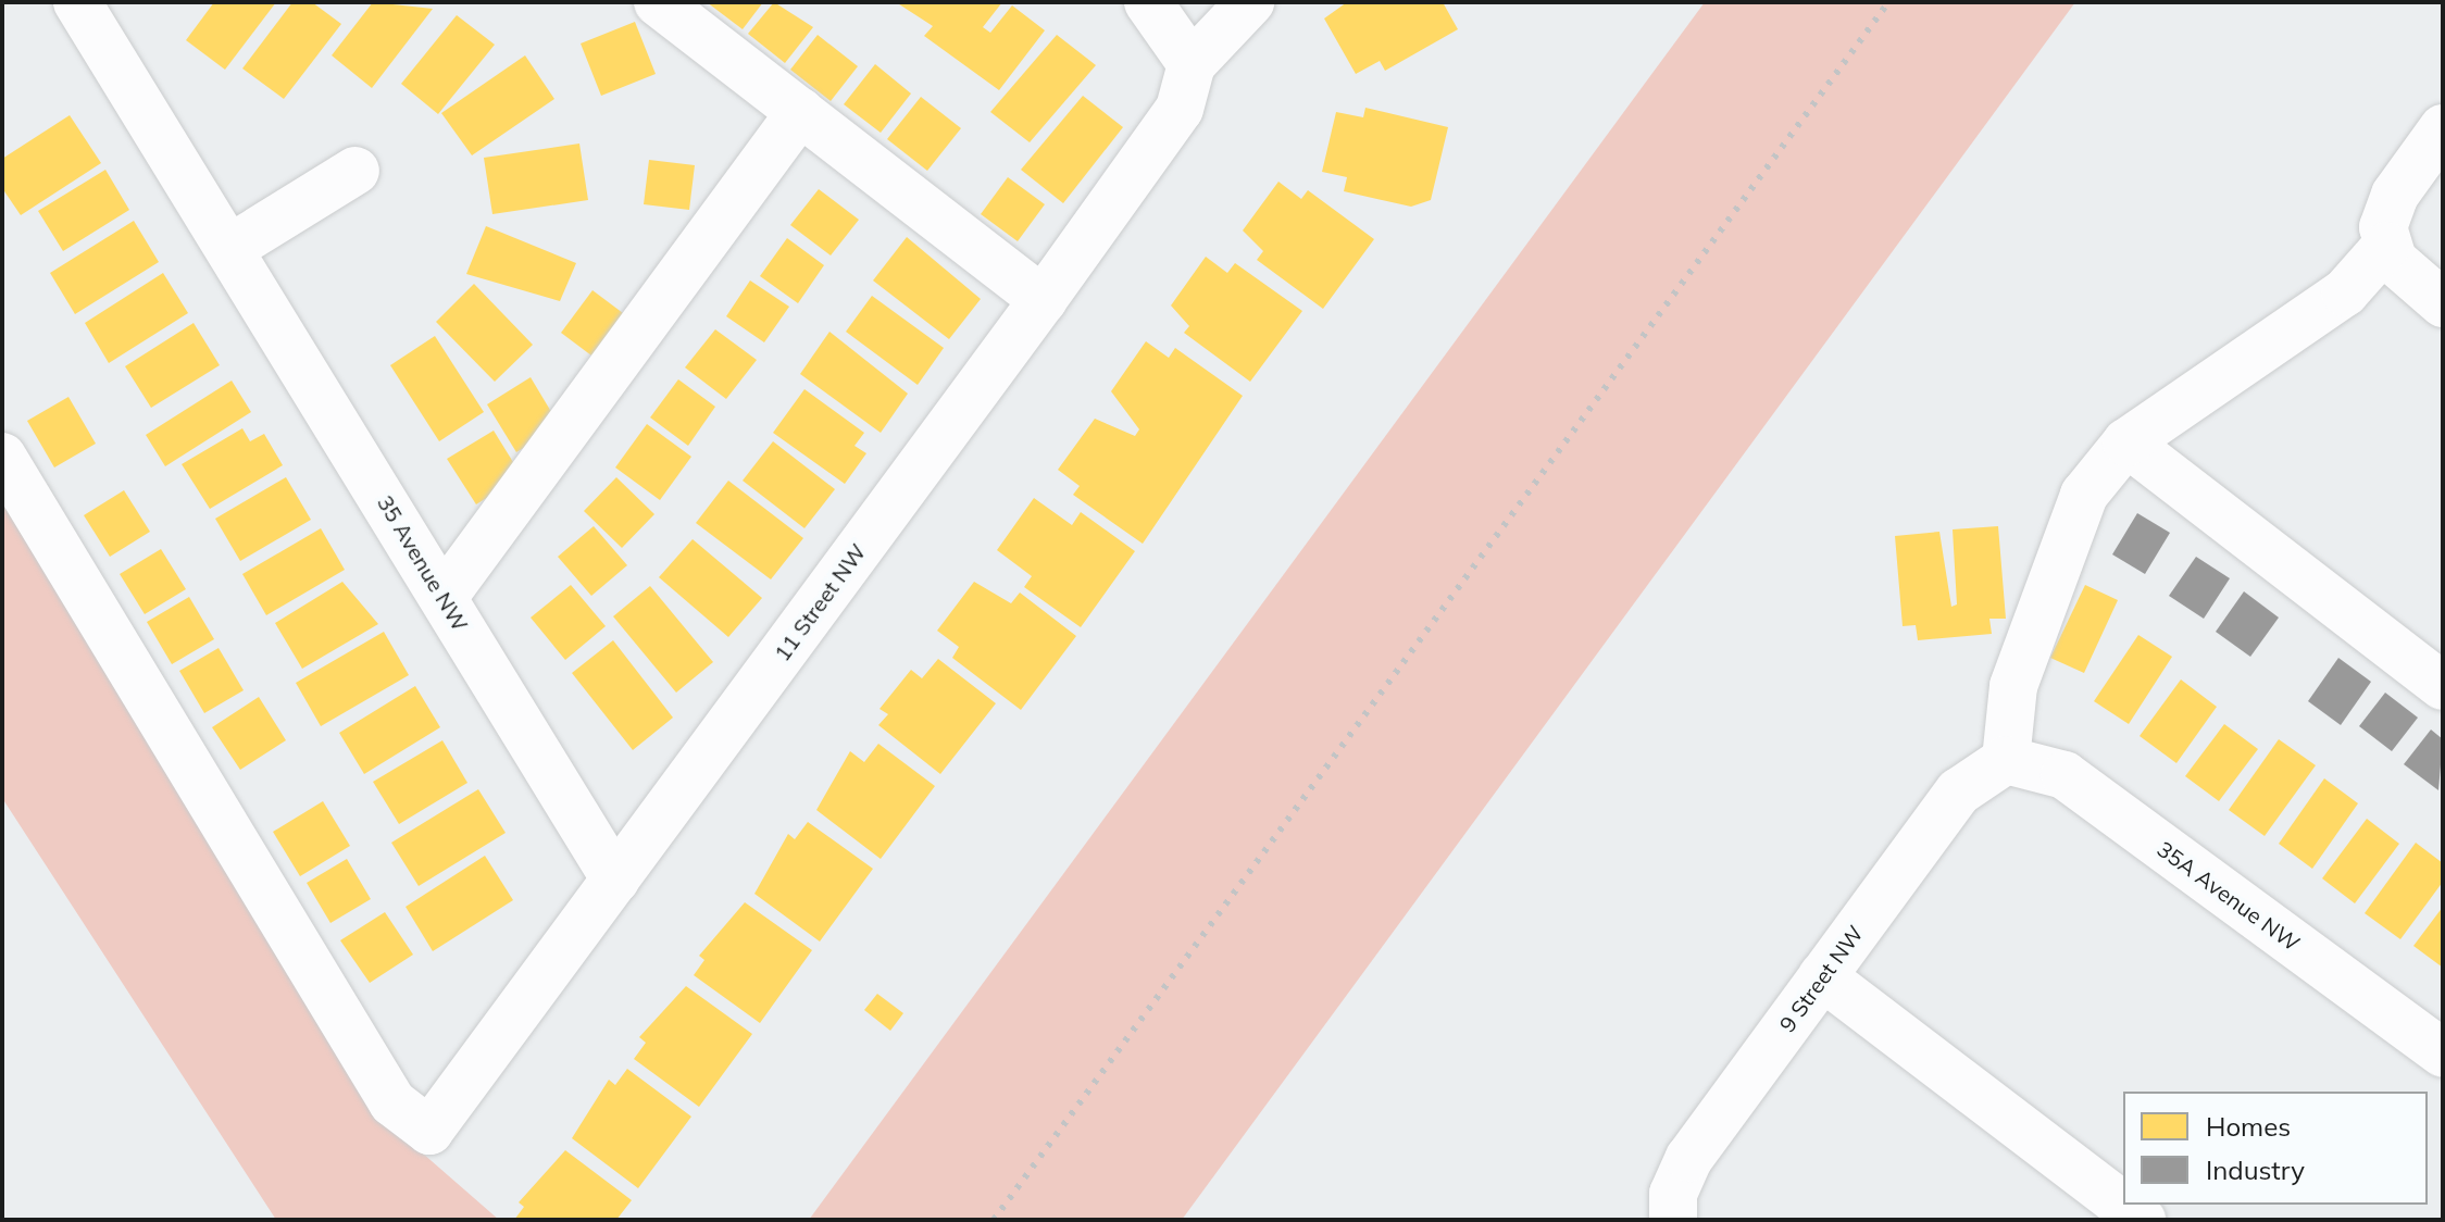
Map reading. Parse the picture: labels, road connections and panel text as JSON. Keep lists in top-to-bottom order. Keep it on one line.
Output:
{"streets":{"street":["35 Avenue NW","11 Street NW","35A Avenue NW","9 Street NW"]},"crossings":[["35 Avenue NW","11 Street NW"],["35A Avenue NW","9 Street NW"]],"legend":["Homes","Industry"]}
